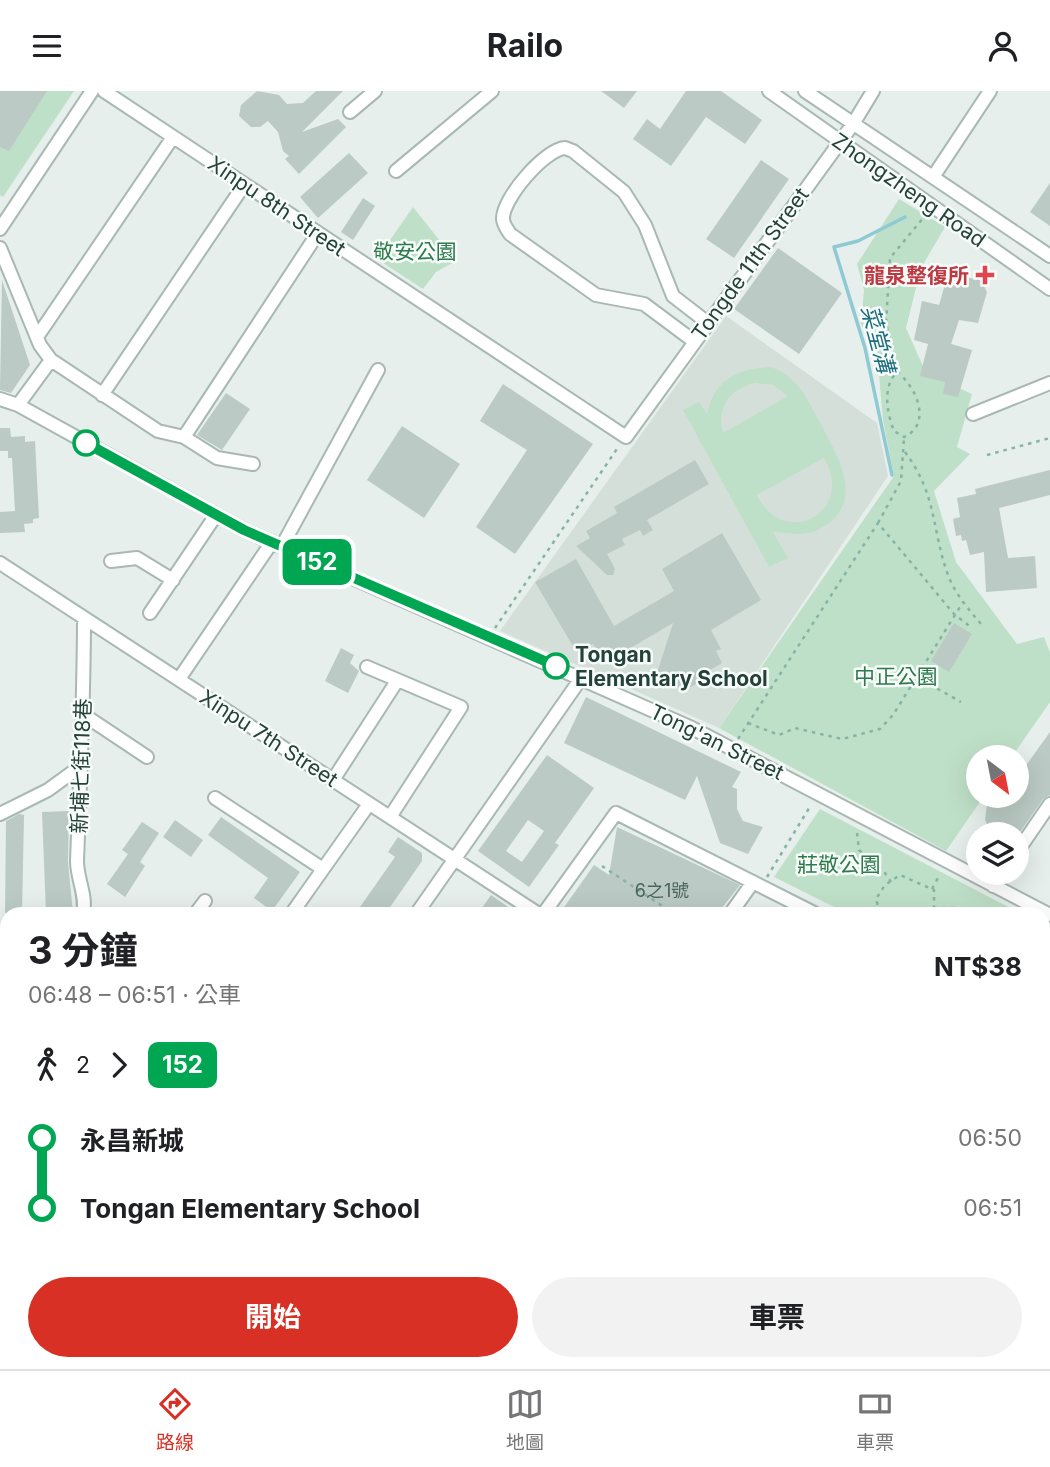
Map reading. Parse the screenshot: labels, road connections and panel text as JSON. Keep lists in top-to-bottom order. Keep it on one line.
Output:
{"streets":{"street":["Zhongzheng Road","Xinpu 8th Street","Tongde 11th Street","Xinpu 7th Street","Tong'an Street","新埔七街118巷"]},"crossings":[["Zhongzheng Road","Tongde 11th Street"],["Xinpu 8th Street","Tongde 11th Street"],["Xinpu 7th Street","新埔七街118巷"]],"water":["菜堂溝"],"parks":["敬安公園","中正公園","莊敬公園"],"places":{"health":["龍泉整復所"],"other":["Tongan Elementary School"]},"lines":["bus line 152"],"house_numbers":["6之1號"],"north":"bottom right","page":{"header":"Railo","on_map":"152","heading":["3 分鐘","06:48 – 06:51 · 公車","NT$38"],"legs":["2","152"],"list":[{"name":"永昌新城","value":"06:50"},{"name":"Tongan Elementary School","value":"06:51"}],"buttons":["開始","車票"],"tabs":["路線","地圖","車票"]}}
